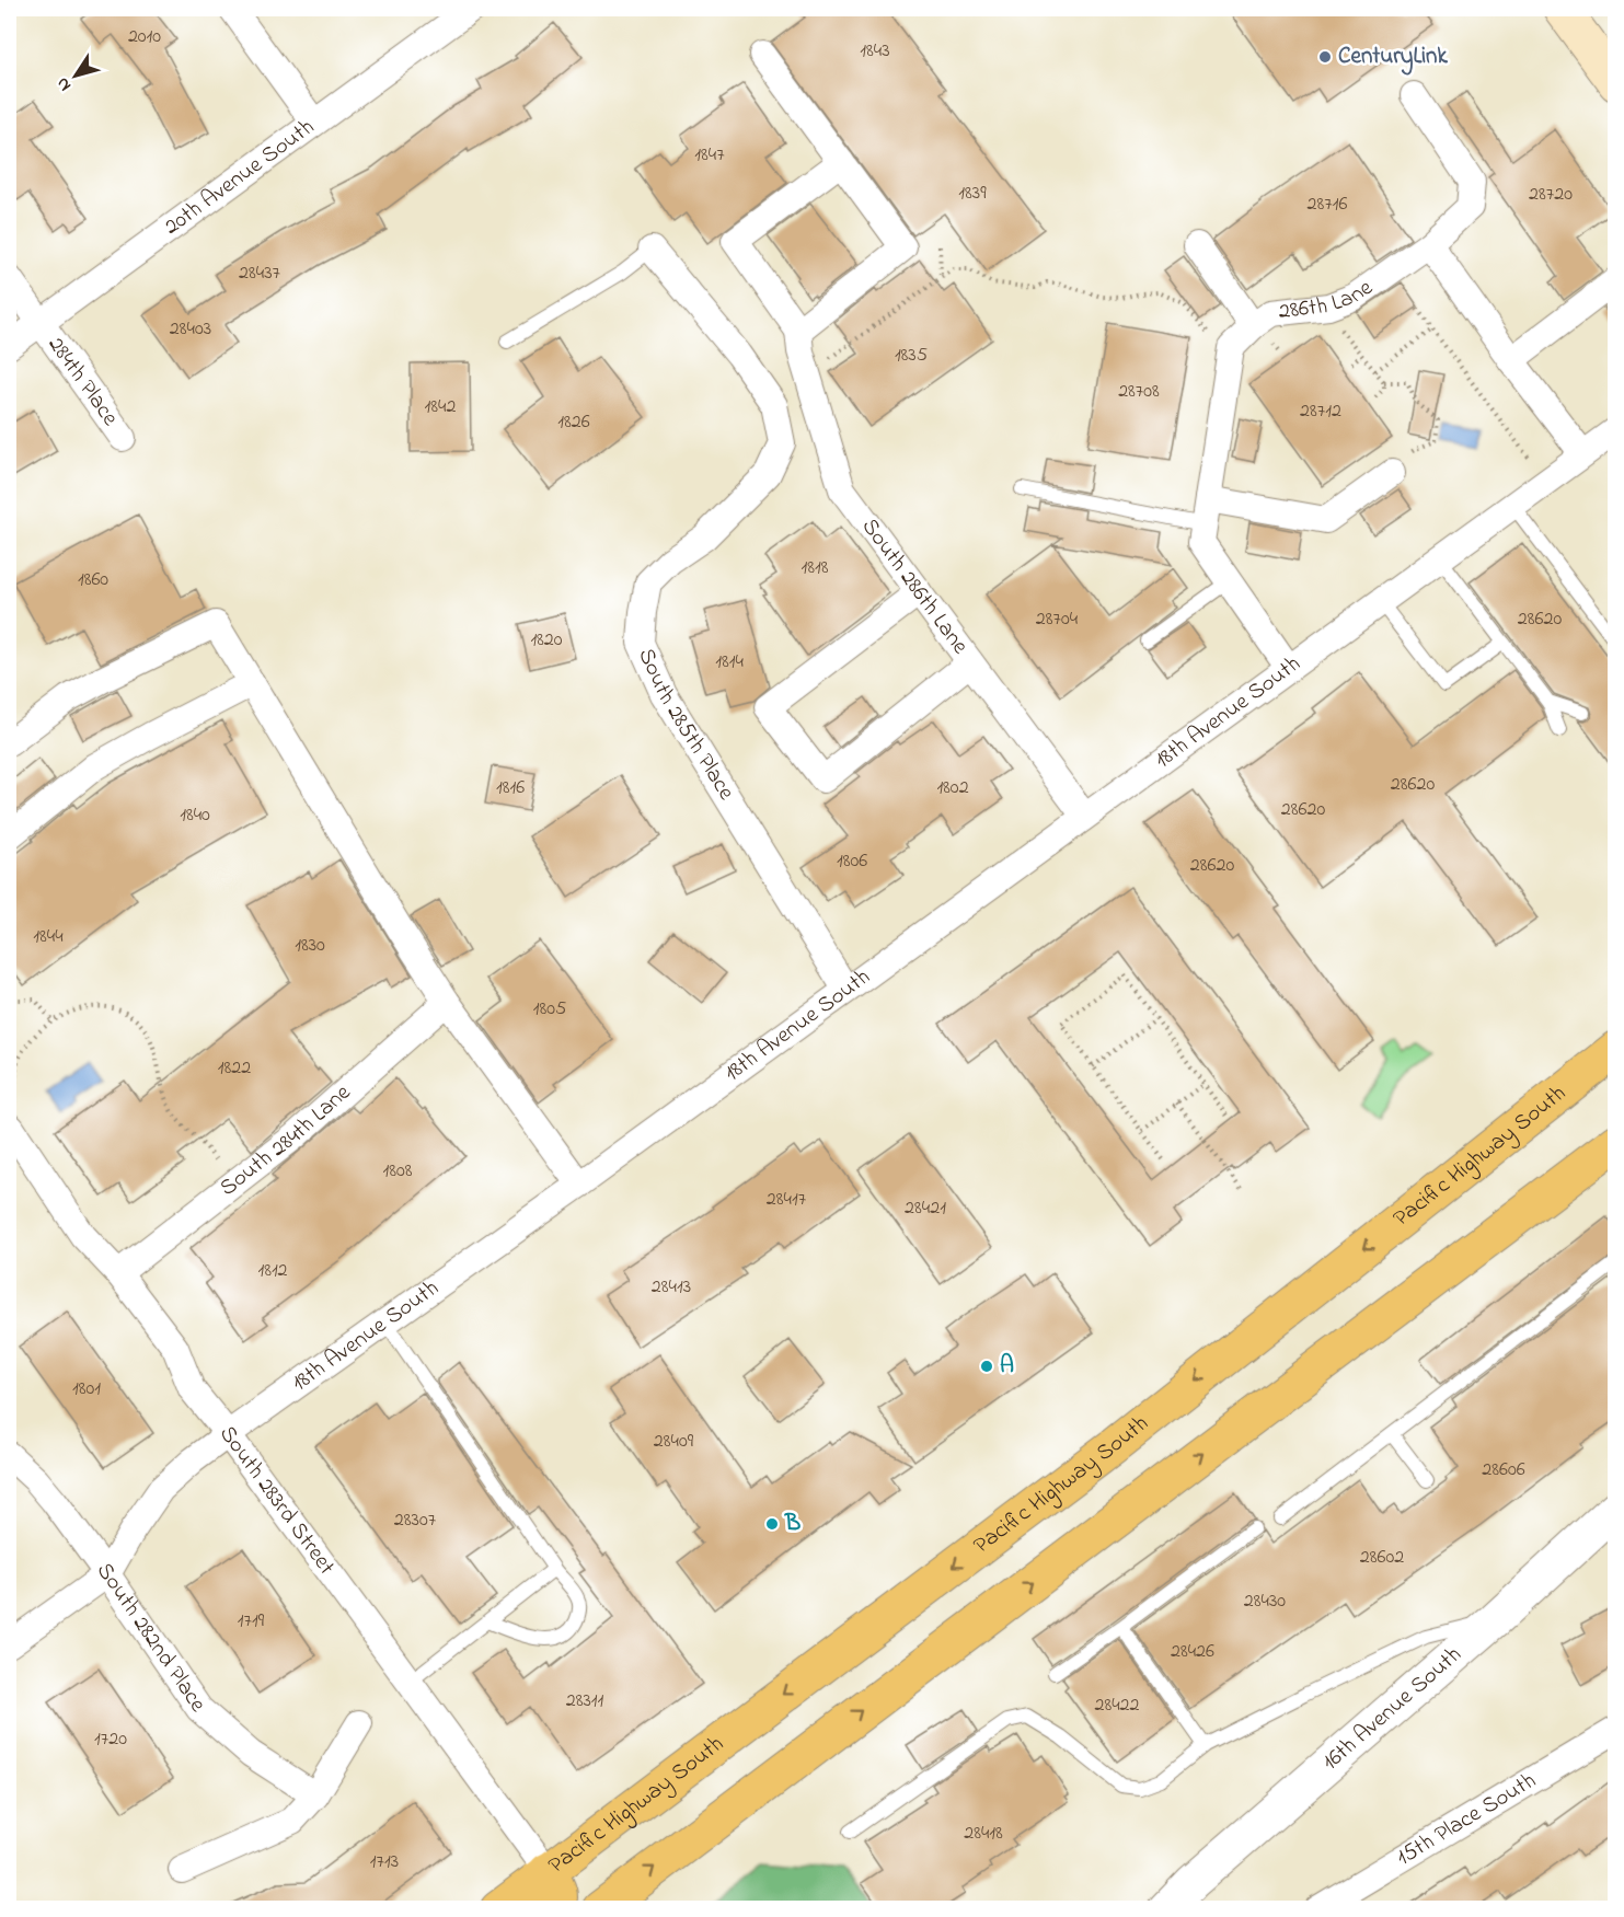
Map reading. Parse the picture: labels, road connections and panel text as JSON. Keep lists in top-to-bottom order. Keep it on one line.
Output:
{"streets":{"main road":["Pacific Highway South"],"street":["20th Avenue South","286th Lane","284th Place","South 286th Lane","18th Avenue South","South 285th Place","South 284th Lane","South 283rd Street","South 282nd Place","16th Avenue South","15th Place South"]},"crossings":[["20th Avenue South","284th Place"],["286th Lane","18th Avenue South"],["South 286th Lane","18th Avenue South"],["18th Avenue South","South 285th Place"],["18th Avenue South","South 283rd Street"],["18th Avenue South","South 282nd Place"],["South 284th Lane","South 283rd Street"],["Pacific Highway South","South 283rd Street"]],"places":["CenturyLink","A","B"],"house_numbers":["2010","1843","1847","1839","28720","28716","28437","28403","1835","28708","1842","28712","1826","1818","1860","28704","28620","1820","1814","28620","1816","1802","28620","1840","1806","28620","1844","1830","1805","1822","1808","28417","28421","1812","28413","1801","28409","28606","28307","28602","28430","1719","28426","28311","28422","1720","28418","1713"],"north":"bottom left"}
